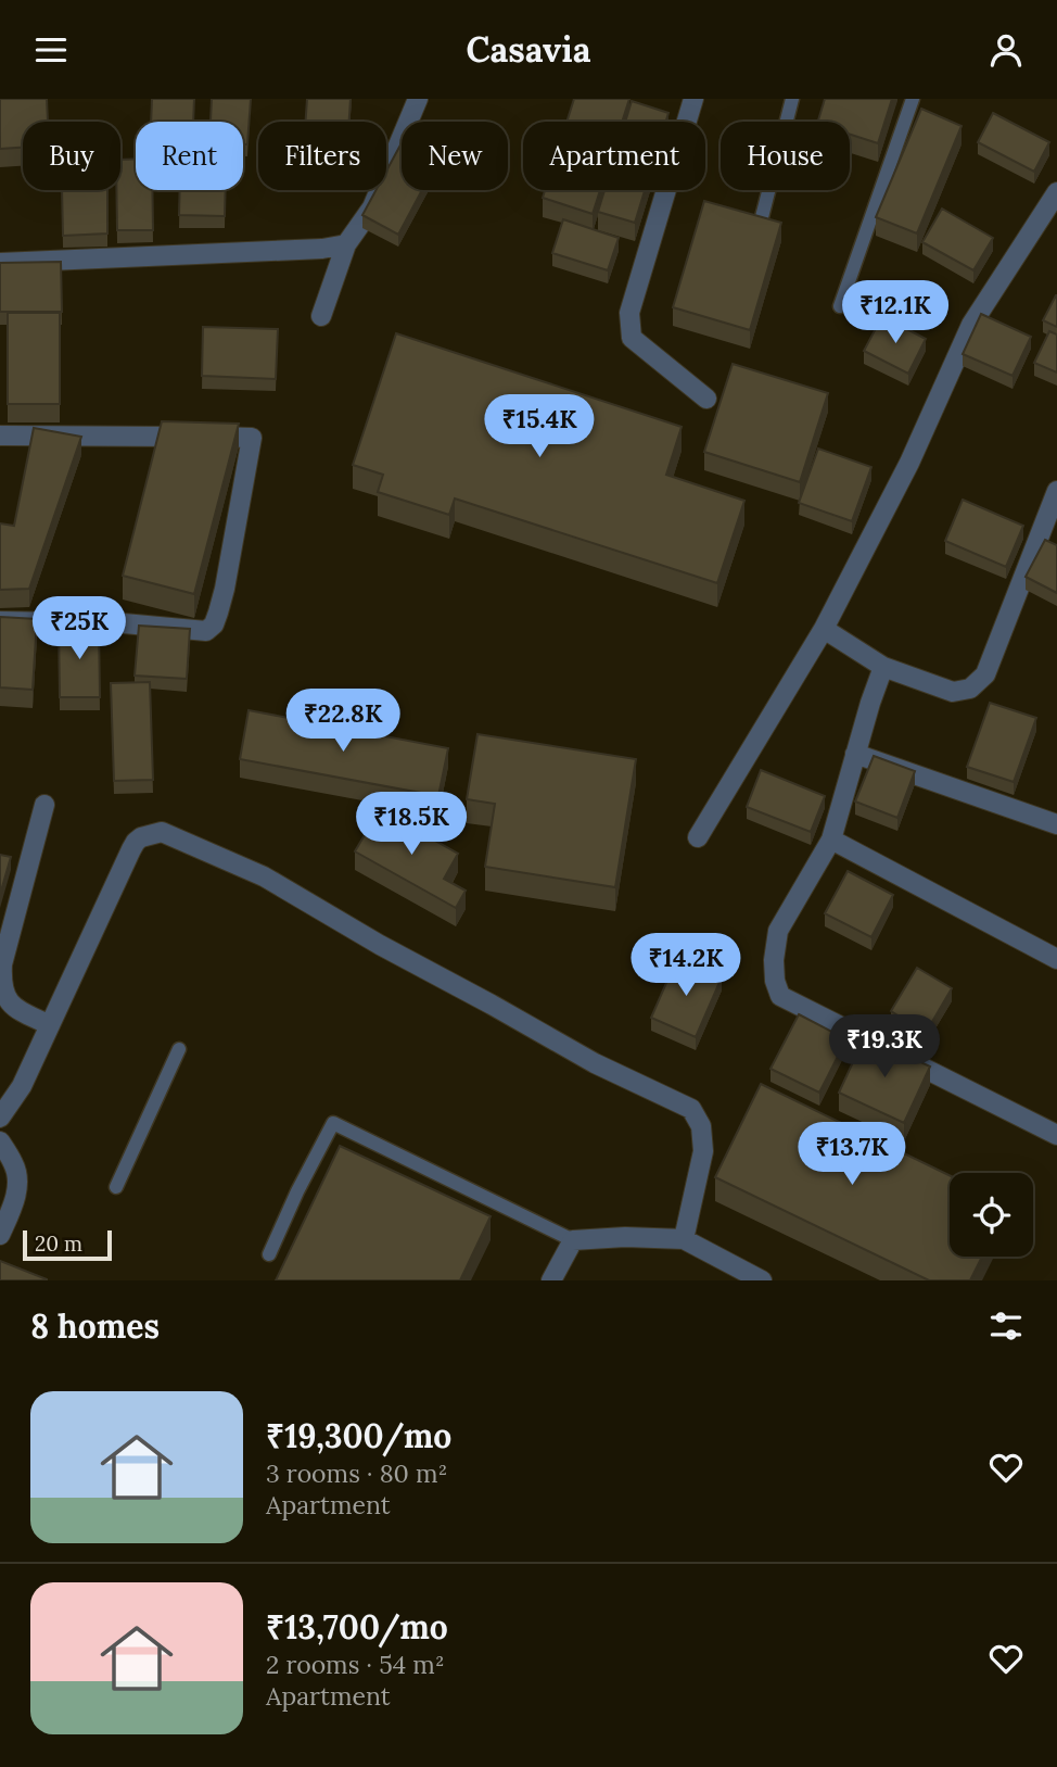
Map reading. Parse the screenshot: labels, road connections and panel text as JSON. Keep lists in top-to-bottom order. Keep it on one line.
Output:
{"scale_bar":"20 m","page":{"header":"Casavia","chip":["Buy","Rent","Filters","New","Apartment","House"],"price":["₹12.1K","₹15.4K","₹25K","₹22.8K","₹18.5K","₹14.2K","₹19.3K","₹13.7K"],"scale":"20 m","heading":"8 homes","list":[{"name":"₹19,300/mo","note":"3 rooms · 80 m² · Apartment"},{"name":"₹13,700/mo","note":"2 rooms · 54 m² · Apartment"}]}}
